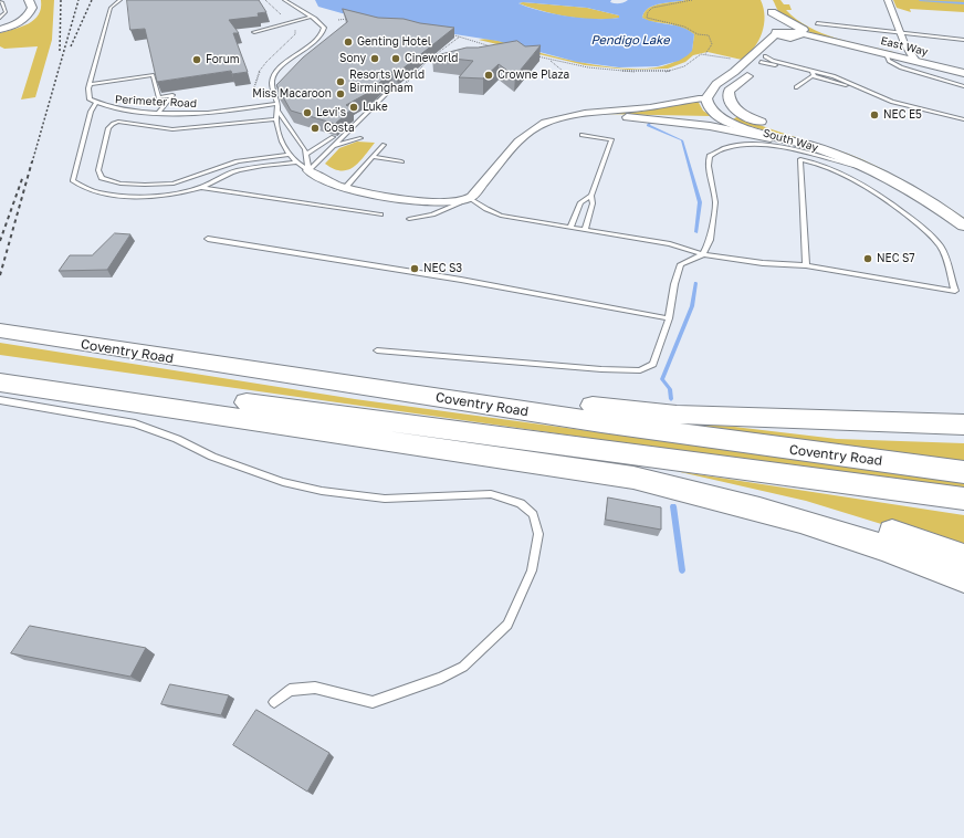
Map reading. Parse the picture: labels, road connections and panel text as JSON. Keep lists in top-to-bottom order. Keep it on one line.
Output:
{"streets":{"highway":["Coventry Road"],"street":["East Way","South Way"],"lane":["Perimeter Road"]},"water":["Pendigo Lake"],"places":["Genting Hotel","Sony","Cineworld","Forum","Crowne Plaza","Resorts World Birmingham","Miss Macaroon","Luke","Levi's","NEC E5","Costa","NEC S7","NEC S3"]}
